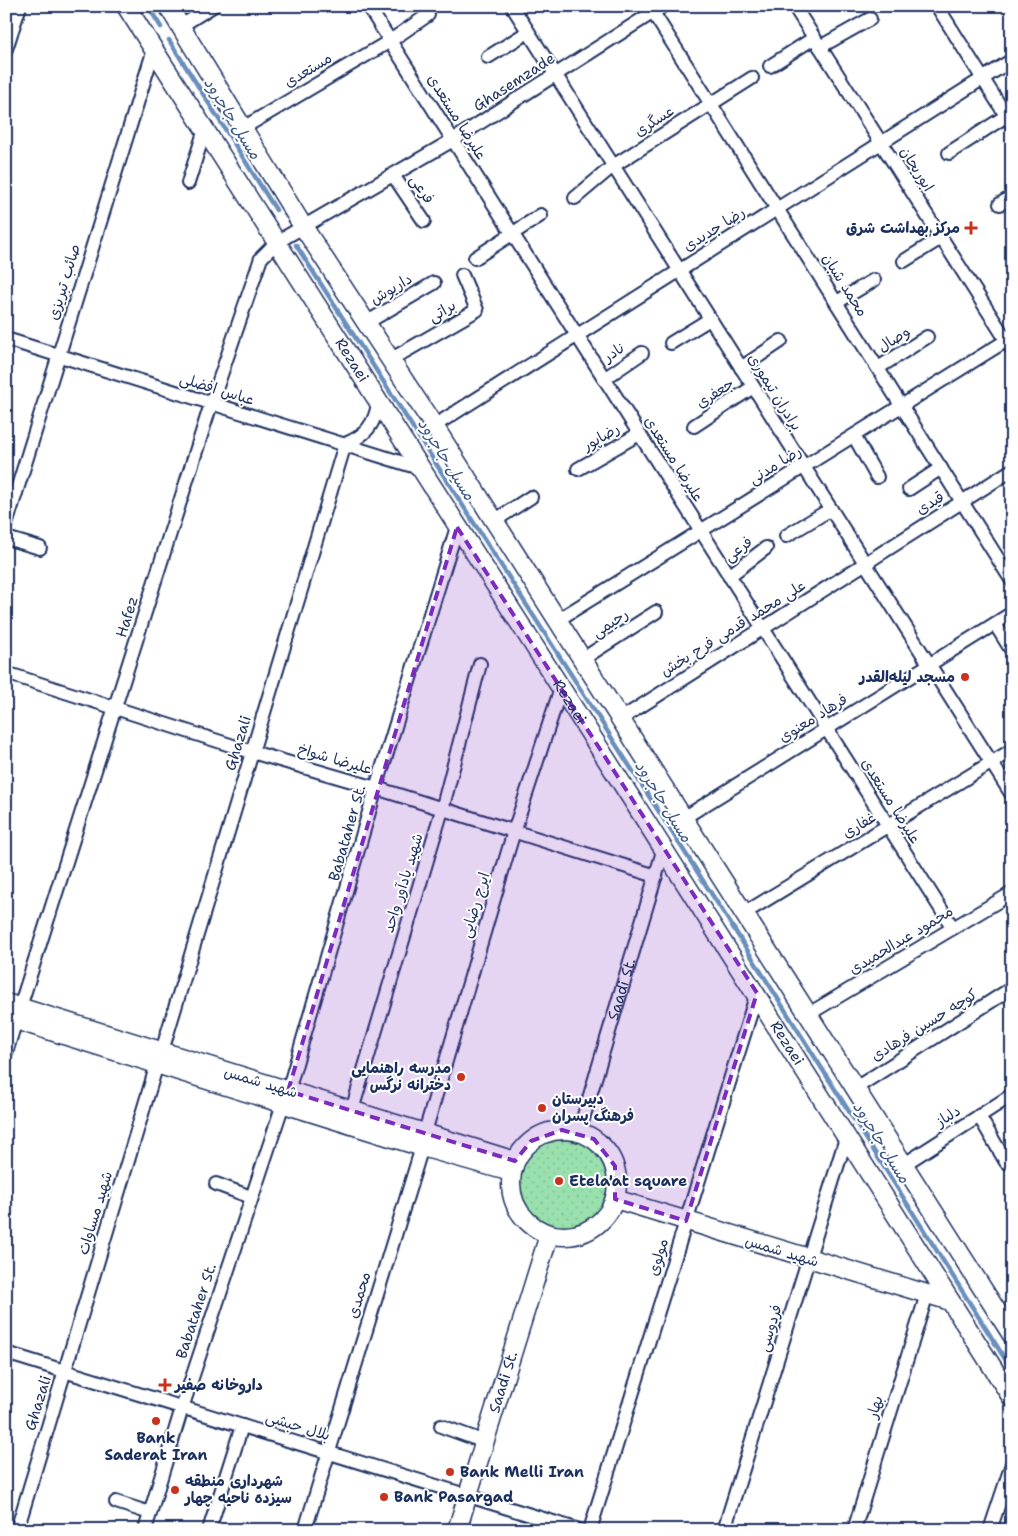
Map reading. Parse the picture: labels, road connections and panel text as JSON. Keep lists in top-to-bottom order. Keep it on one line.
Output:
{"streets":{"main road":["Rezaei","Saadi St.","شهید شمس"],"street":["مستعدی","Ghasemzade","علیرضا مستعدی","عسگری","ابوریحان","فرعی","رضا جدیدی","صائب تبریزی","محمد شبان","داریوش","براتی","وصال","نادر","عباس افضلی","برادران تیموری","جعفری","رضاپور","رضا مدنی","قیدی","Hafez","رحیمی","علی محمد قدمی فرح بخش","فرهاد معنوی","Ghazali","علیرضا شواخ","غفاری","Babataher St.","شهید یادآور واحد","ایرج رضایی","محمود عبدالحمیدی","کوچه حسین فرهادی","دلباز","شهید مساوات","مولوی","محمدی","فردوسی","بهار","بلال حبشی"]},"crossings":[["مستعدی","علیرضا مستعدی"],["مستعدی","Rezaei"],["Ghasemzade","علیرضا مستعدی"],["Ghasemzade","فرعی"],["Ghasemzade","محمد شبان"],["Ghasemzade","Rezaei"],["Ghasemzade","برادران تیموری"],["Ghasemzade","Hafez"],["علیرضا مستعدی","فرعی"],["علیرضا مستعدی","رضا جدیدی"],["علیرضا مستعدی","نادر"],["علیرضا مستعدی","رضاپور"],["علیرضا مستعدی","رضا مدنی"],["علیرضا مستعدی","علی محمد قدمی فرح بخش"],["علیرضا مستعدی","فرهاد معنوی"],["علیرضا مستعدی","غفاری"],["علیرضا مستعدی","محمود عبدالحمیدی"],["عسگری","محمد شبان"],["عسگری","برادران تیموری"],["ابوریحان","رضا جدیدی"],["ابوریحان","رضا مدنی"],["رضا جدیدی","محمد شبان"],["رضا جدیدی","Rezaei"],["رضا جدیدی","برادران تیموری"],["صائب تبریزی","Rezaei"],["صائب تبریزی","عباس افضلی"],["محمد شبان","وصال"],["محمد شبان","رضا مدنی"],["محمد شبان","قیدی"],["داریوش","Rezaei"],["براتی","Rezaei"],["Rezaei","عباس افضلی"],["Rezaei","رضا مدنی"],["Rezaei","Hafez"],["Rezaei","رحیمی"],["Rezaei","علی محمد قدمی فرح بخش"],["Rezaei","فرهاد معنوی"],["Rezaei","غفاری"],["Rezaei","Babataher St."],["Rezaei","ایرج رضایی"],["Rezaei","محمود عبدالحمیدی"],["Rezaei","Saadi St."],["Rezaei","کوچه حسین فرهادی"],["Rezaei","شهید شمس"],["Rezaei","دلباز"],["Rezaei","مولوی"],["Rezaei","فردوسی"],["عباس افضلی","Hafez"],["عباس افضلی","Ghazali"],["برادران تیموری","جعفری"],["برادران تیموری","رضا مدنی"],["برادران تیموری","قیدی"],["برادران تیموری","علی محمد قدمی فرح بخش"],["برادران تیموری","فرهاد معنوی"],["برادران تیموری","غفاری"],["قیدی","علی محمد قدمی فرح بخش"],["Hafez","علیرضا شواخ"],["Hafez","شهید شمس"],["Ghazali","علیرضا شواخ"],["Ghazali","شهید شمس"],["Ghazali","شهید مساوات"],["Ghazali","بلال حبشی"],["علیرضا شواخ","Babataher St."],["علیرضا شواخ","شهید یادآور واحد"],["علیرضا شواخ","ایرج رضایی"],["علیرضا شواخ","Saadi St."],["Babataher St.","شهید شمس"],["Babataher St.","بلال حبشی"],["شهید یادآور واحد","شهید شمس"],["ایرج رضایی","شهید شمس"],["ایرج رضایی","محمدی"],["Saadi St.","شهید شمس"],["Saadi St.","بلال حبشی"],["شهید شمس","شهید مساوات"],["شهید شمس","مولوی"],["شهید شمس","محمدی"],["شهید شمس","فردوسی"],["شهید شمس","بهار"],["شهید مساوات","بلال حبشی"],["محمدی","بلال حبشی"]],"water":["مسیل جاجرود"],"places":{"health":["مرکز بهداشت شرق","داروخانه صفیر"],"other":["مسجد لیله‌القدر","مدرسه راهنمایی دخترانه نرگس","دبیرستان فرهنگ پسران","Etela'at square","Bank Saderat Iran","Bank Melli Iran","شهرداری منطقه سیزده ناحیه چهار","Bank Pasargad"]}}
